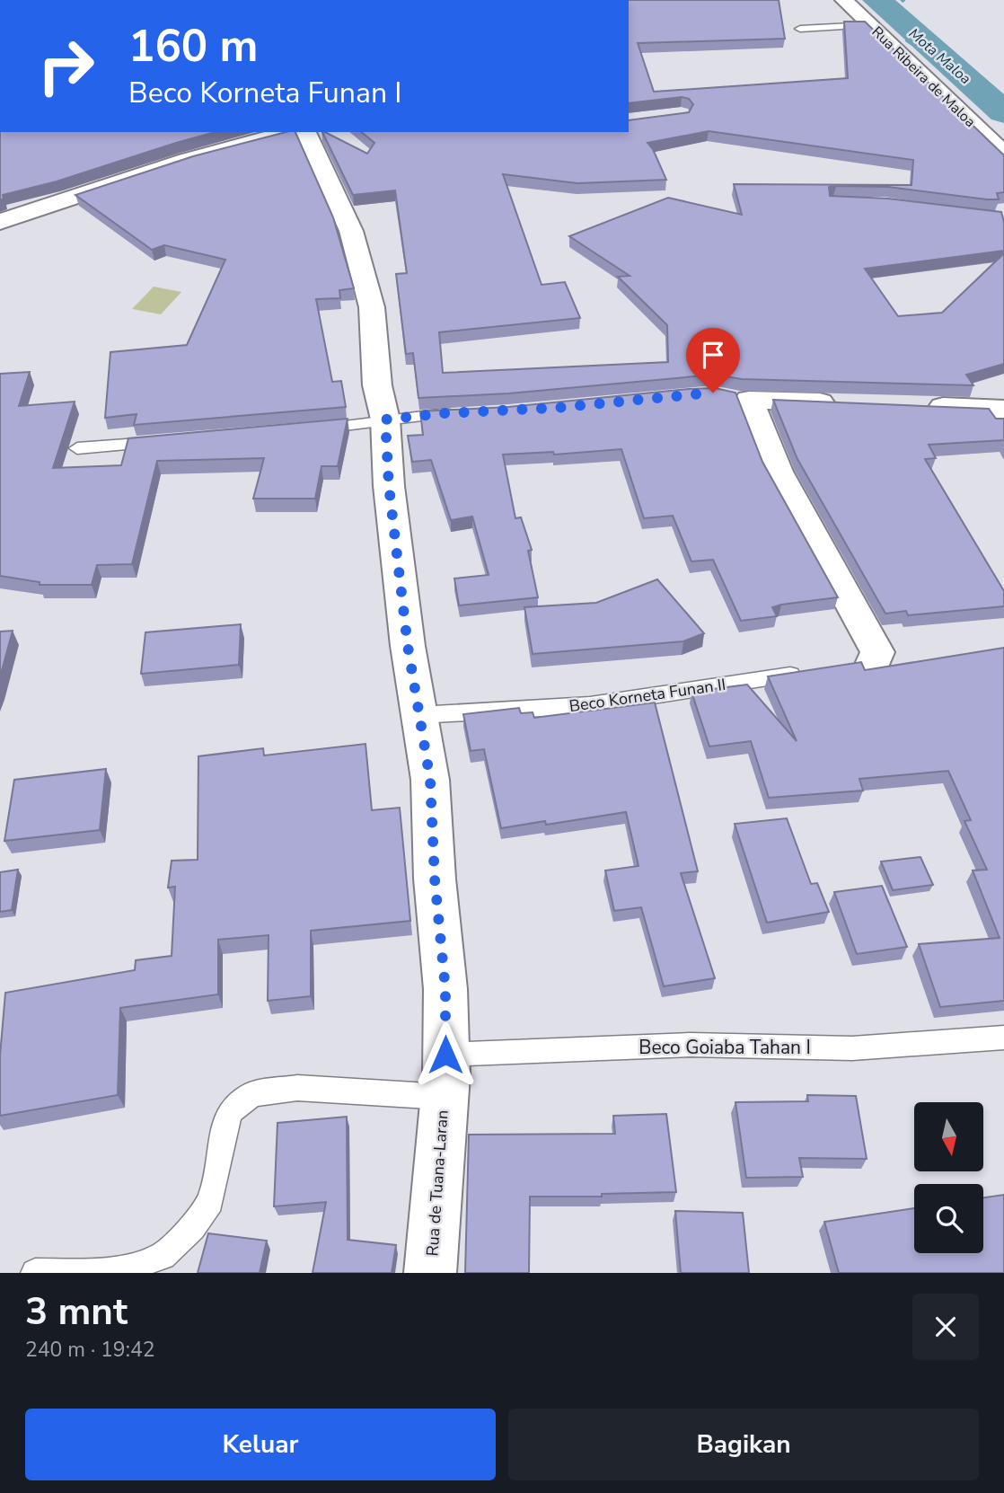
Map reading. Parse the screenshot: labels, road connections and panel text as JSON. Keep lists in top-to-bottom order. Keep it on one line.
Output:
{"streets":{"street":["Rua Ribeira de Maloa","Rua de Tuana-Laran"],"lane":["Beco Korneta Funan II","Beco Goiaba Tahan I"]},"crossings":[["Beco Korneta Funan II","Rua de Tuana-Laran"],["Beco Goiaba Tahan I","Rua de Tuana-Laran"]],"water":["Mota Maloa"],"north":"bottom","page":{"turn":["160 m","Beco Korneta Funan I"],"heading":["3 mnt","240 m · 19:42"],"buttons":["Keluar","Bagikan"]}}
